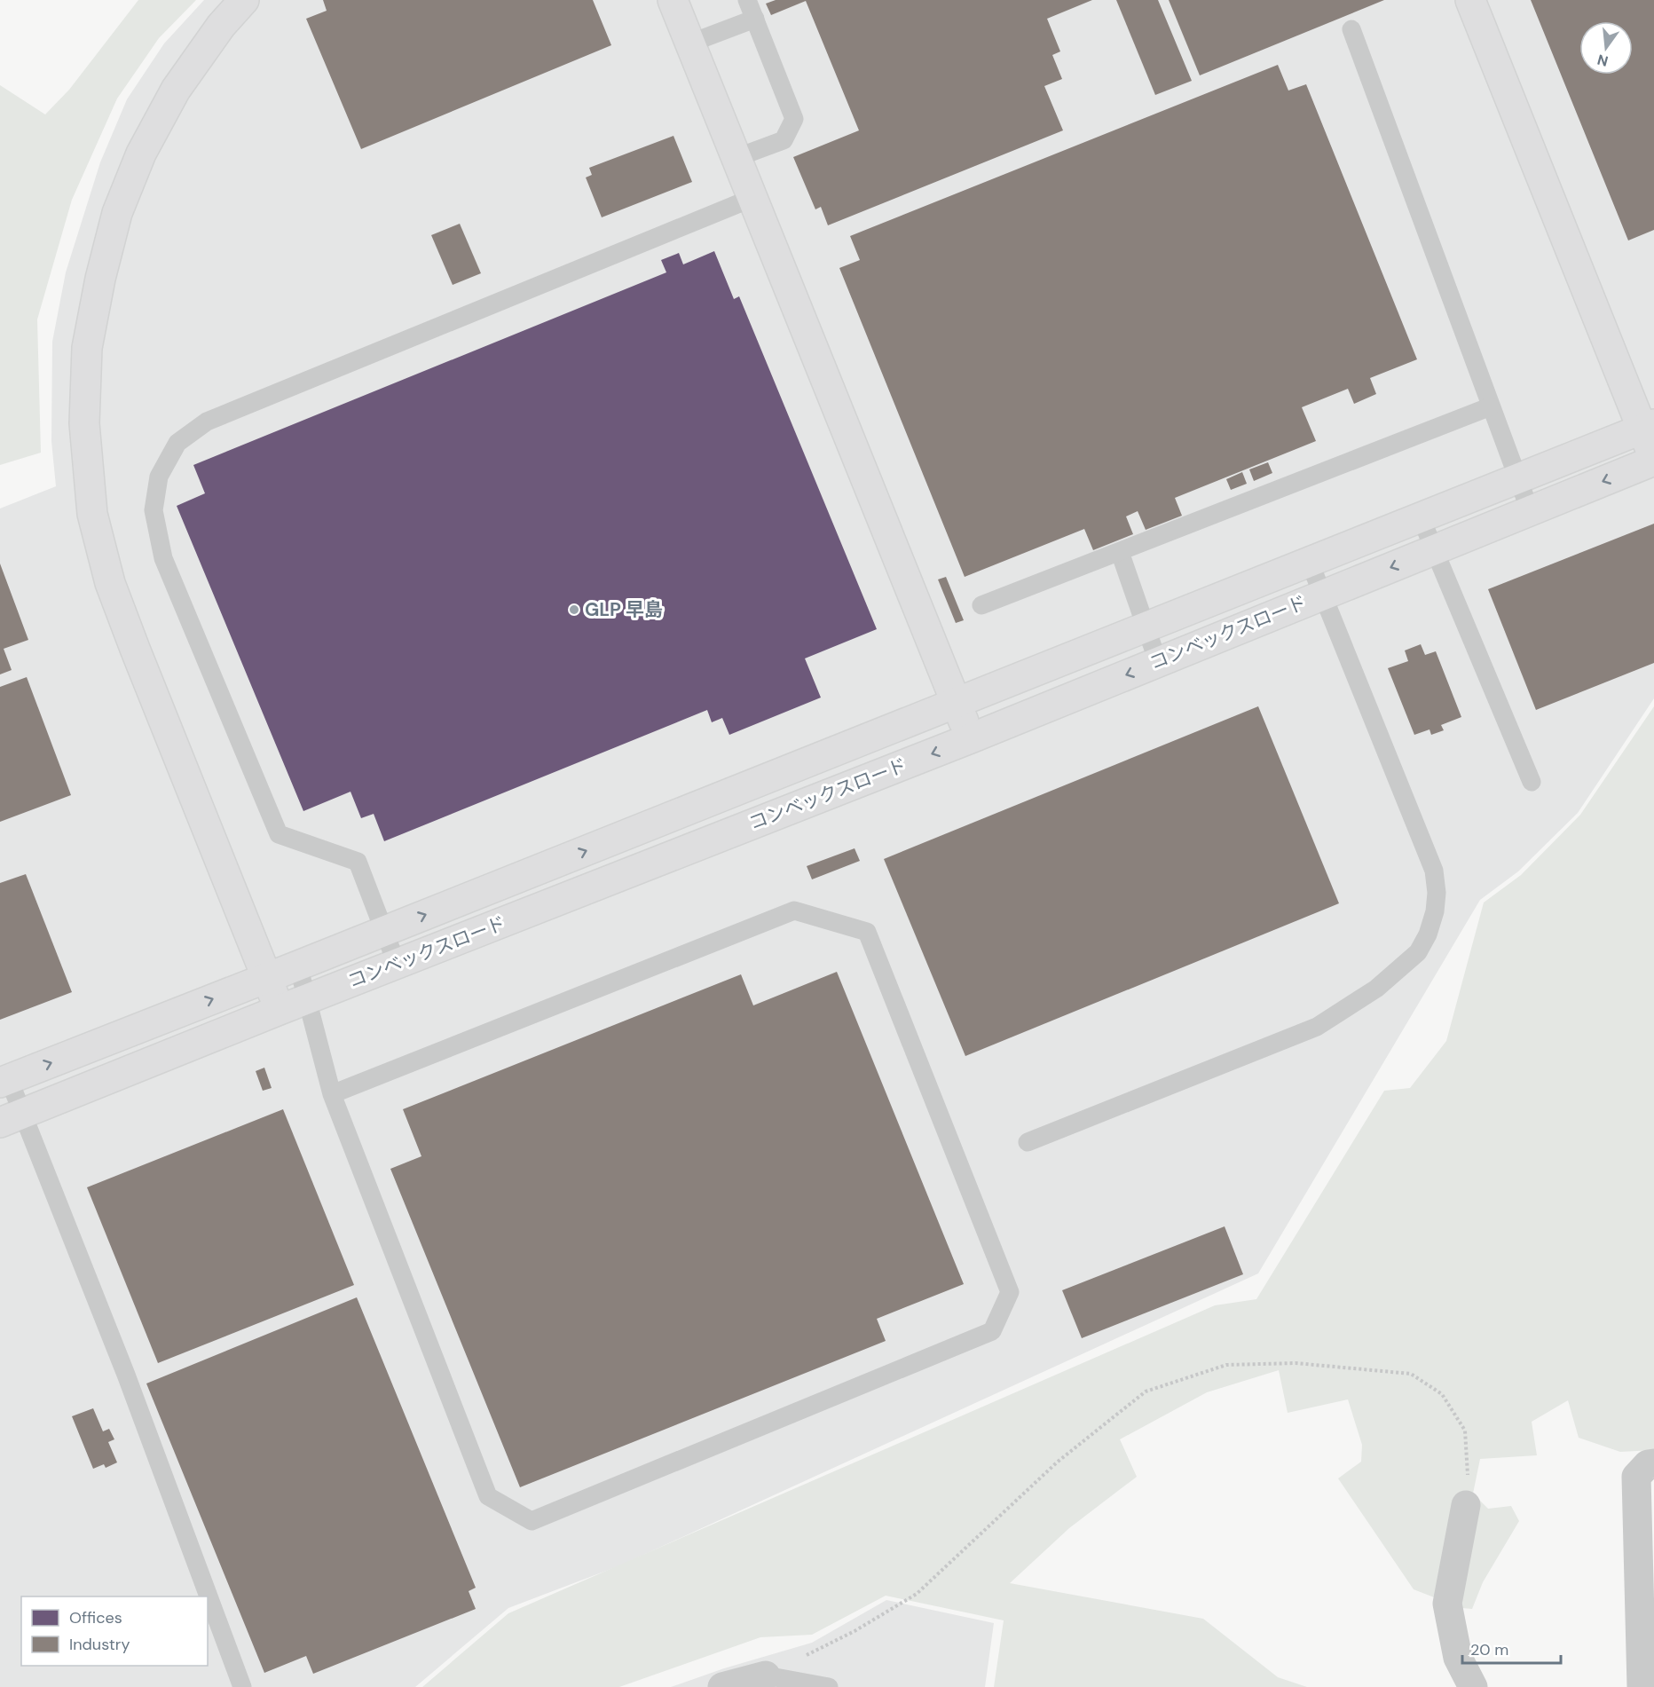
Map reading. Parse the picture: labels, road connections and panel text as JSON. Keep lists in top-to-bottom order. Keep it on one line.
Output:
{"streets":{"street":["コンベックスロード"]},"places":["GLP 早島"],"legend":["Offices","Industry"],"scale_bar":"20 m","north":"bottom"}
